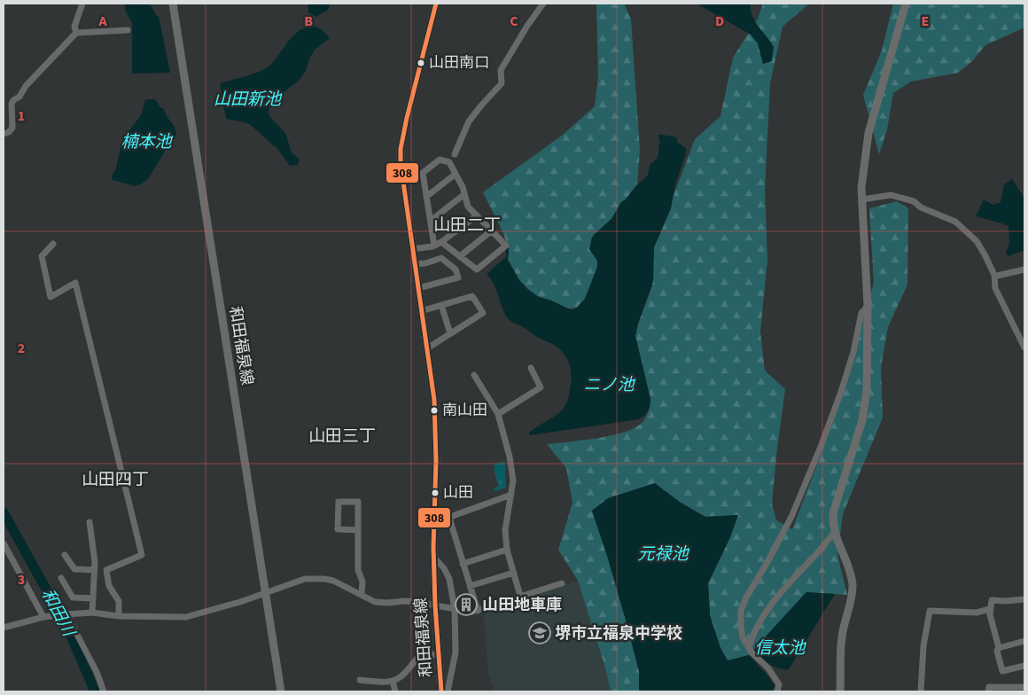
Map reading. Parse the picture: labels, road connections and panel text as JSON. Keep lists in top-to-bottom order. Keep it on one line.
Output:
{"streets":{"main road":["和田福泉線"]},"districts":["山田二丁","山田三丁","山田四丁"],"water":["山田新池","楠本池","ニノ池","元禄池","和田川","信太池"],"places":{"other":["山田南口","南山田","山田"],"building":["山田地車庫"],"school or university":["堺市立福泉中学校"]},"lines":["transit line 308"],"grid":{"columns":["A","B","C","D","E"],"rows":["1","2","3"]}}
